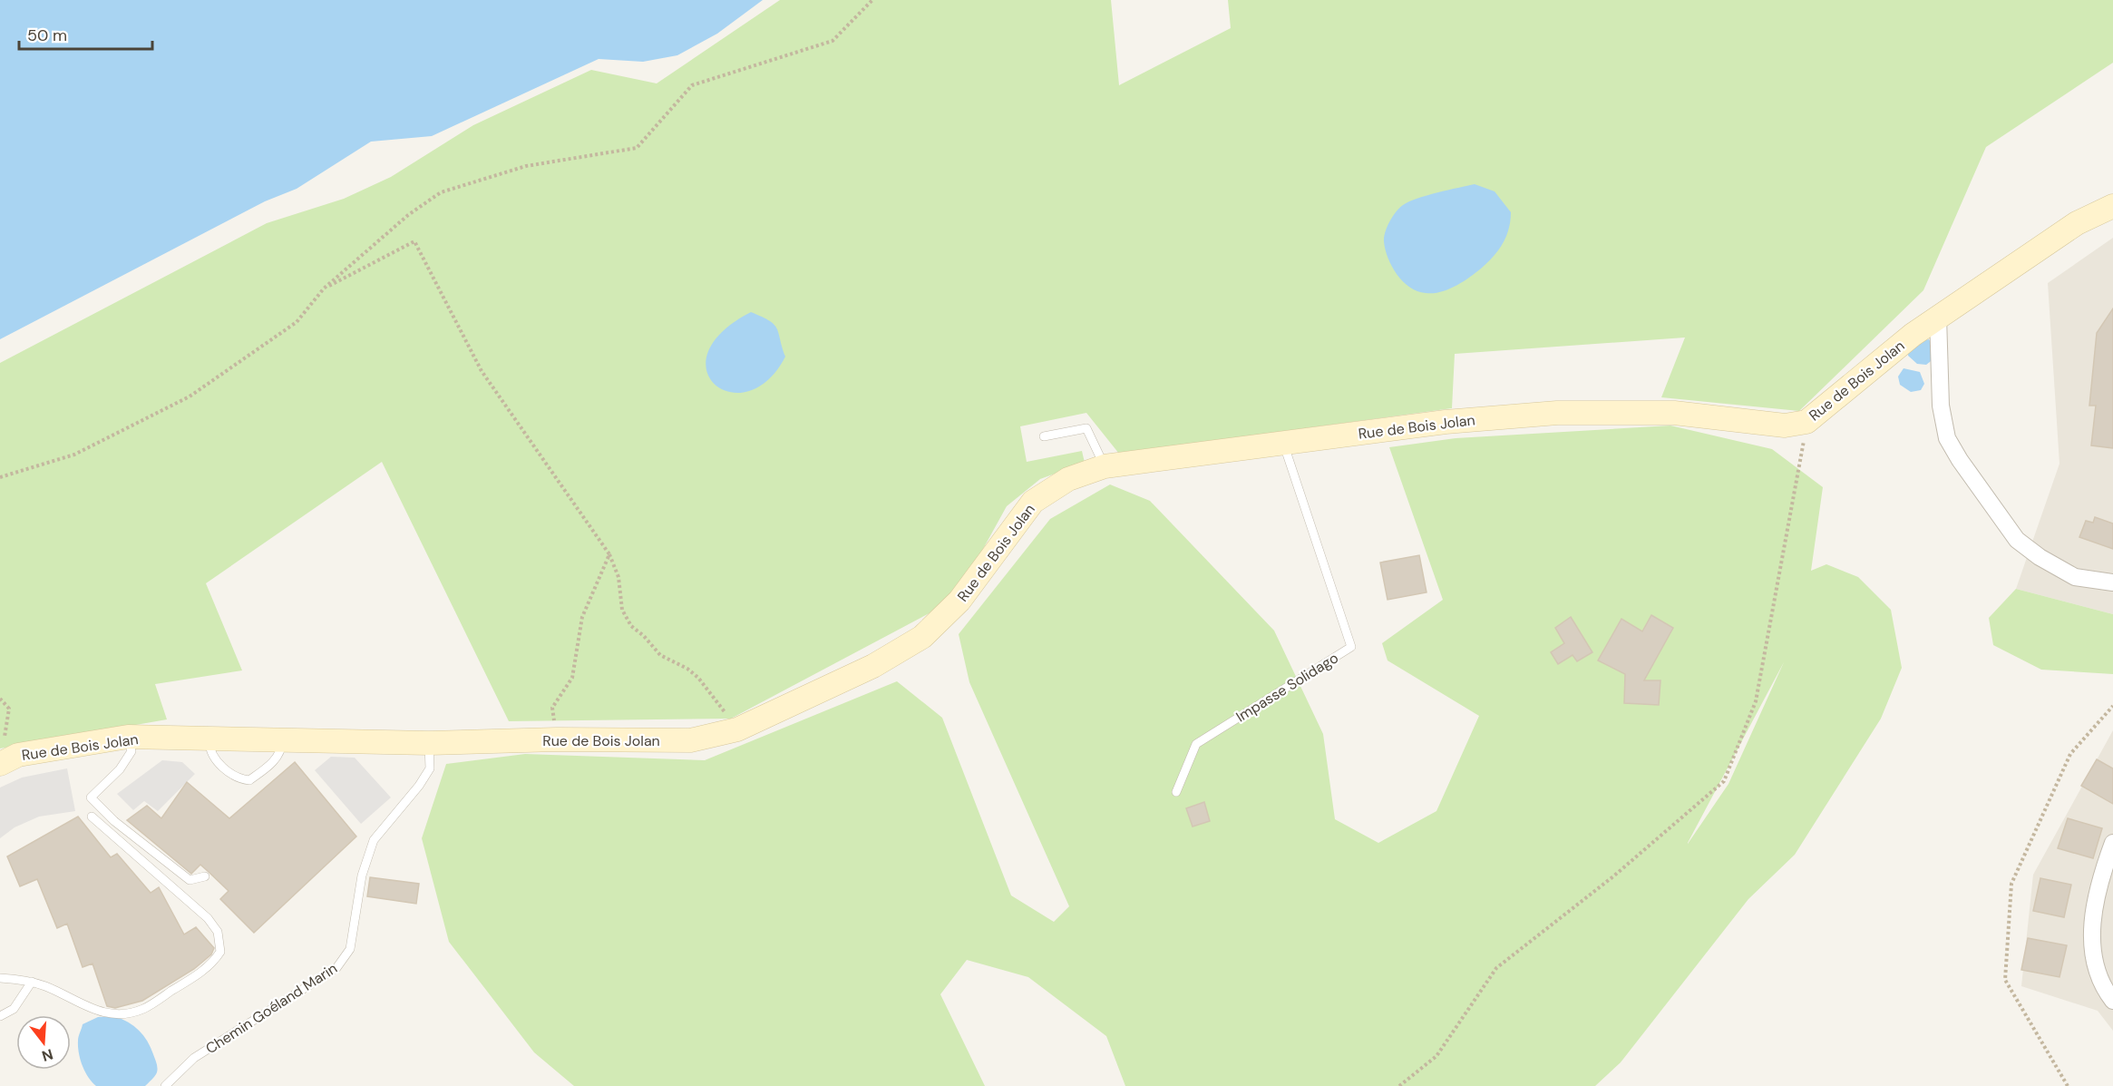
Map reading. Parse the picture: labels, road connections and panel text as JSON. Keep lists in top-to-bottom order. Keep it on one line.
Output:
{"streets":{"street":["Rue de Bois Jolan"],"lane":["Impasse Solidago","Chemin Goéland Marin"]},"crossings":[["Rue de Bois Jolan","Impasse Solidago"],["Rue de Bois Jolan","Chemin Goéland Marin"]],"scale_bar":"50 m","north":"bottom"}
